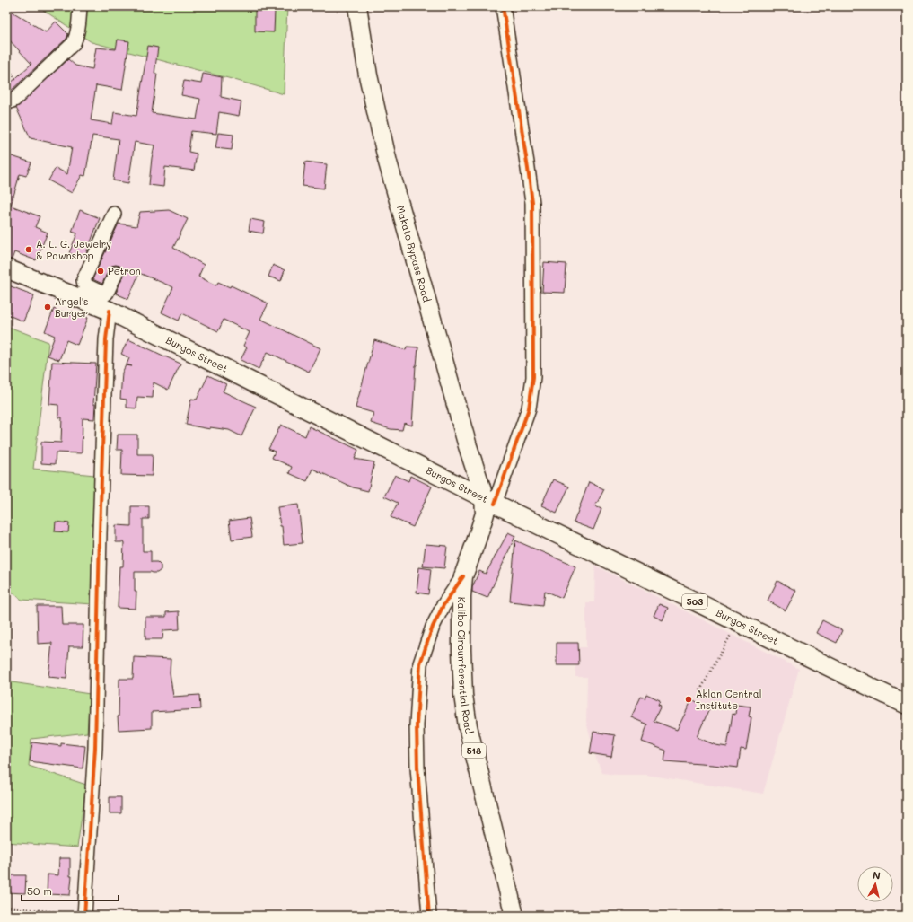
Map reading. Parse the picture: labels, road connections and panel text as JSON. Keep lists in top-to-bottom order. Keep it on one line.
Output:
{"streets":{"main road":["Makato Bypass Road","Burgos Street","503","Kalibo Circumferential Road","518"]},"crossings":[["Makato Bypass Road","Burgos Street"],["Makato Bypass Road","Kalibo Circumferential Road"],["Burgos Street","Kalibo Circumferential Road"]],"places":["A. L. G. Jewelry & Pawnshop","Petron","Angel's Burger","Aklan Central Institute"],"scale_bar":"50 m","north":"top"}
